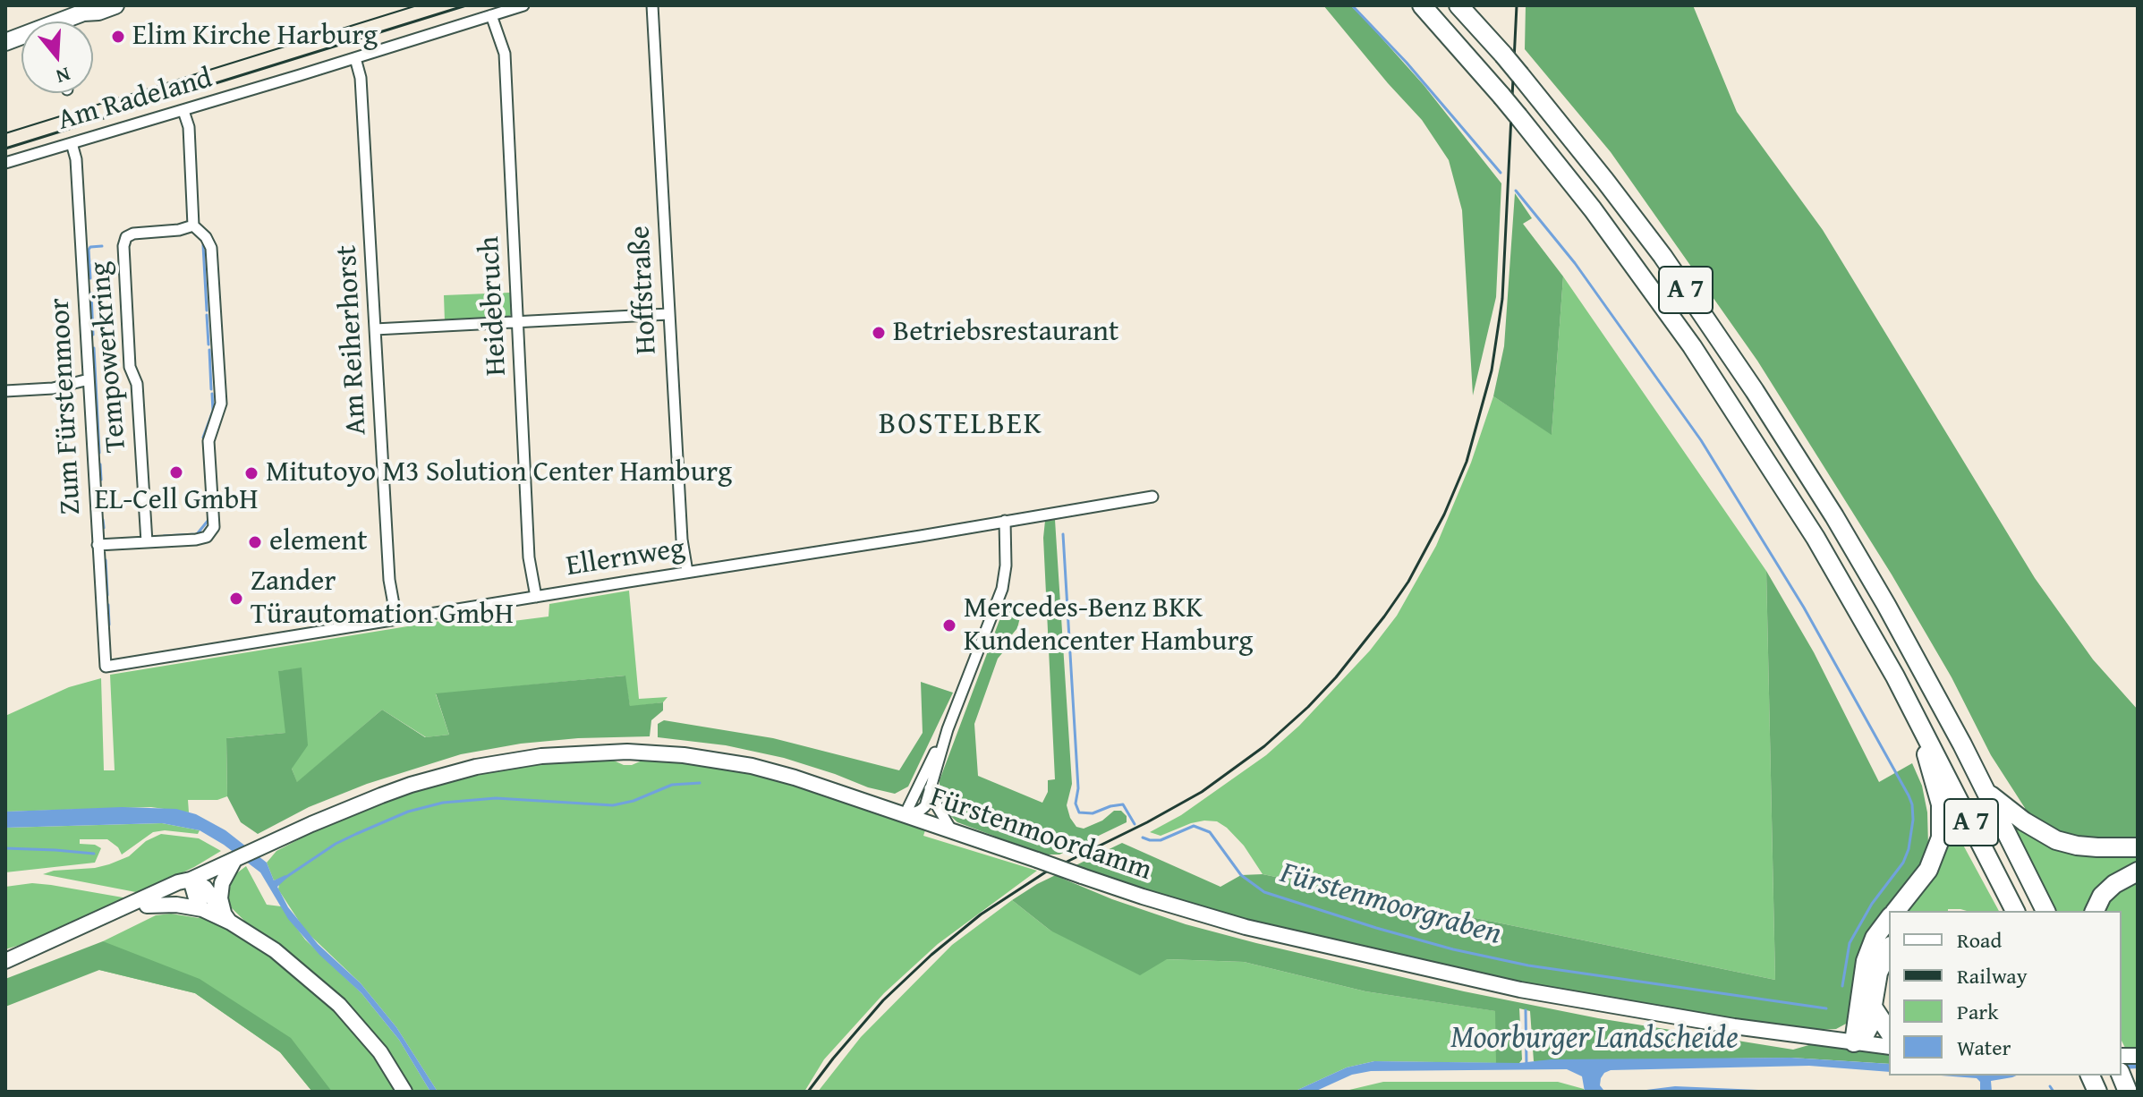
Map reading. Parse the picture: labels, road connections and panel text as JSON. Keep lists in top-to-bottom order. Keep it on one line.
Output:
{"streets":{"highway":["A 7"],"main road":["Fürstenmoordamm"],"street":["Am Radeland","Hoffstraße","Heidebruch","Am Reiherhorst","Tempowerkring","Zum Fürstenmoor","Ellernweg"]},"crossings":[["Am Radeland","Heidebruch"],["Am Radeland","Am Reiherhorst"],["Am Radeland","Zum Fürstenmoor"],["Hoffstraße","Ellernweg"],["Heidebruch","Ellernweg"],["Am Reiherhorst","Ellernweg"],["Zum Fürstenmoor","Ellernweg"]],"districts":["BOSTELBEK"],"water":["Fürstenmoorgraben","Moorburger Landscheide"],"places":["Elim Kirche Harburg","Betriebsrestaurant","EL-Cell GmbH","Mitutoyo M3 Solution Center Hamburg","element","Zander Türautomation GmbH","Mercedes-Benz BKK Kundencenter Hamburg"],"legend":["Road","Railway","Park","Water"],"north":"bottom"}
